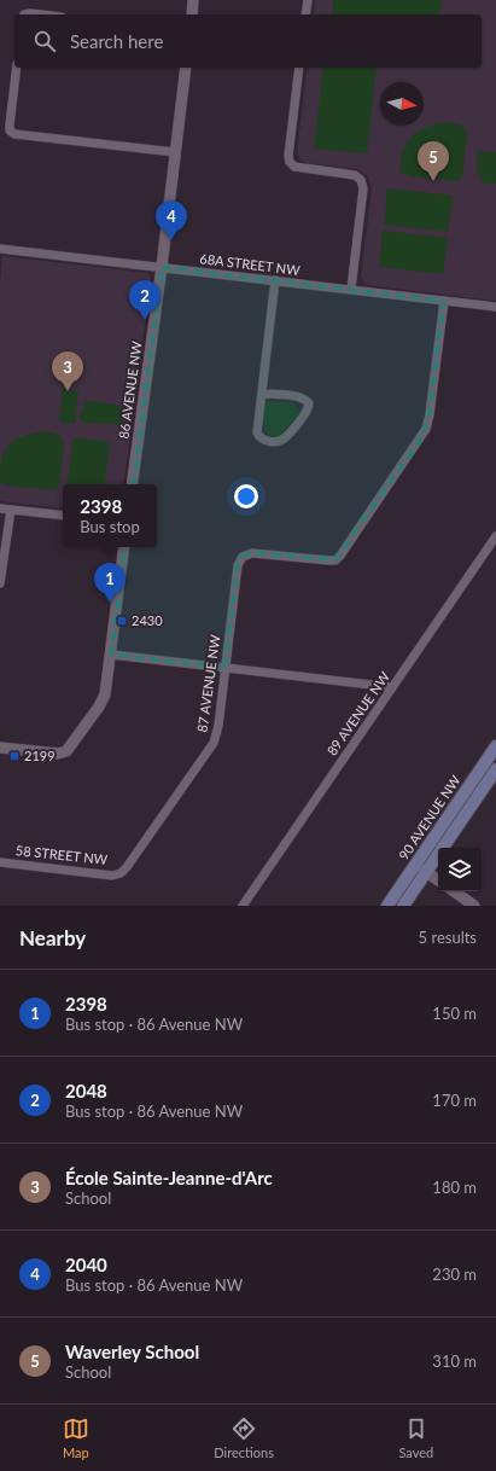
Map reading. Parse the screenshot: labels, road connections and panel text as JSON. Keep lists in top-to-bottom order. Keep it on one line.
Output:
{"streets":{"main road":["90 AVENUE NW"],"street":["68A STREET NW","86 AVENUE NW","87 AVENUE NW","89 AVENUE NW","58 STREET NW"]},"crossings":[["68A STREET NW","86 AVENUE NW"],["68A STREET NW","87 AVENUE NW"],["87 AVENUE NW","58 STREET NW"]],"places":{"transit":["2430","2199"]},"north":"right","page":{"search":"Search here","pins":["5","4","2","3","1"],"popup":["2398","Bus stop"],"heading":["Nearby","5 results"],"list":[{"mark":"1","name":"2398","note":"Bus stop · 86 Avenue NW","value":"150 m"},{"mark":"2","name":"2048","note":"Bus stop · 86 Avenue NW","value":"170 m"},{"mark":"3","name":"École Sainte-Jeanne-d'Arc","note":"School","value":"180 m"},{"mark":"4","name":"2040","note":"Bus stop · 86 Avenue NW","value":"230 m"},{"mark":"5","name":"Waverley School","note":"School","value":"310 m"}],"nav":["Map","Directions","Saved"]}}
